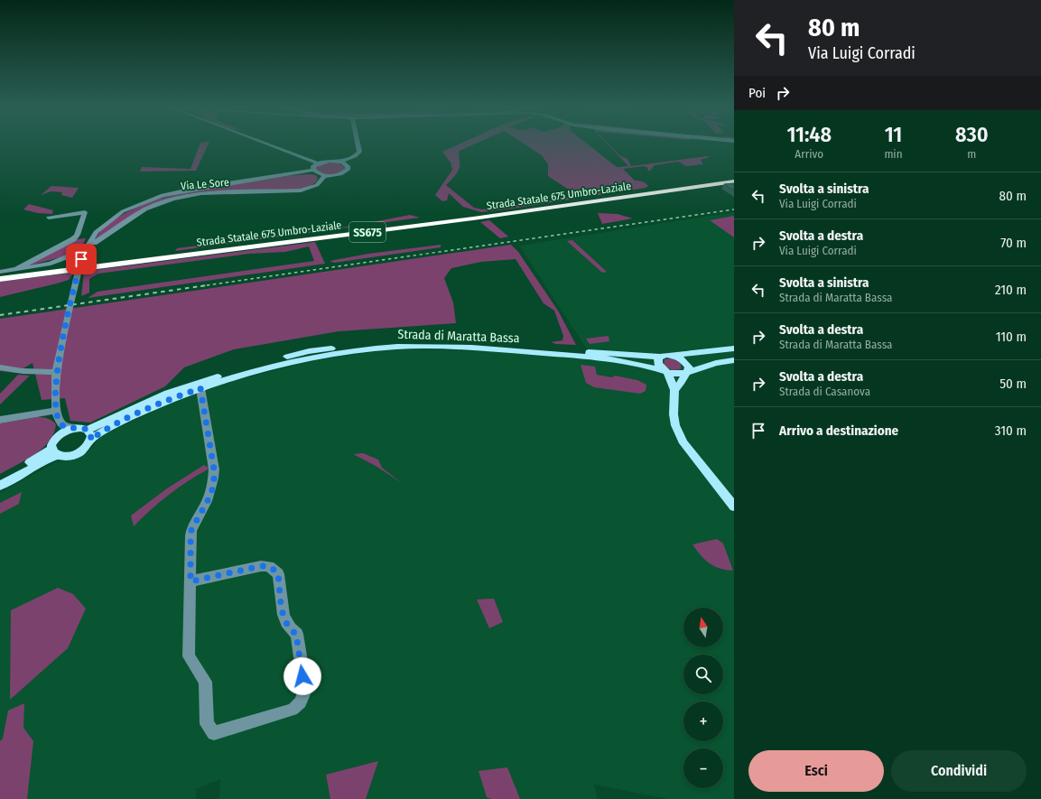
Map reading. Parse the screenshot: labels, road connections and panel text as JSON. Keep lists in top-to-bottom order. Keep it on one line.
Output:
{"streets":{"highway":["Strada Statale 675 Umbro-Laziale","SS675"],"main road":["Strada di Maratta Bassa"],"street":["Via Le Sore"]},"north":"top","page":{"turn":["80 m","Via Luigi Corradi"],"then":"Poi","eta":["11:48","Arrivo","11","min","830","m"],"list":[{"name":"Svolta a sinistra","note":"Via Luigi Corradi","value":"80 m"},{"name":"Svolta a destra","note":"Via Luigi Corradi","value":"70 m"},{"name":"Svolta a sinistra","note":"Strada di Maratta Bassa","value":"210 m"},{"name":"Svolta a destra","note":"Strada di Maratta Bassa","value":"110 m"},{"name":"Svolta a destra","note":"Strada di Casanova","value":"50 m"},{"name":"Arrivo a destinazione","value":"310 m"}],"map_buttons":["+","−"],"buttons":["Esci","Condividi"]}}
